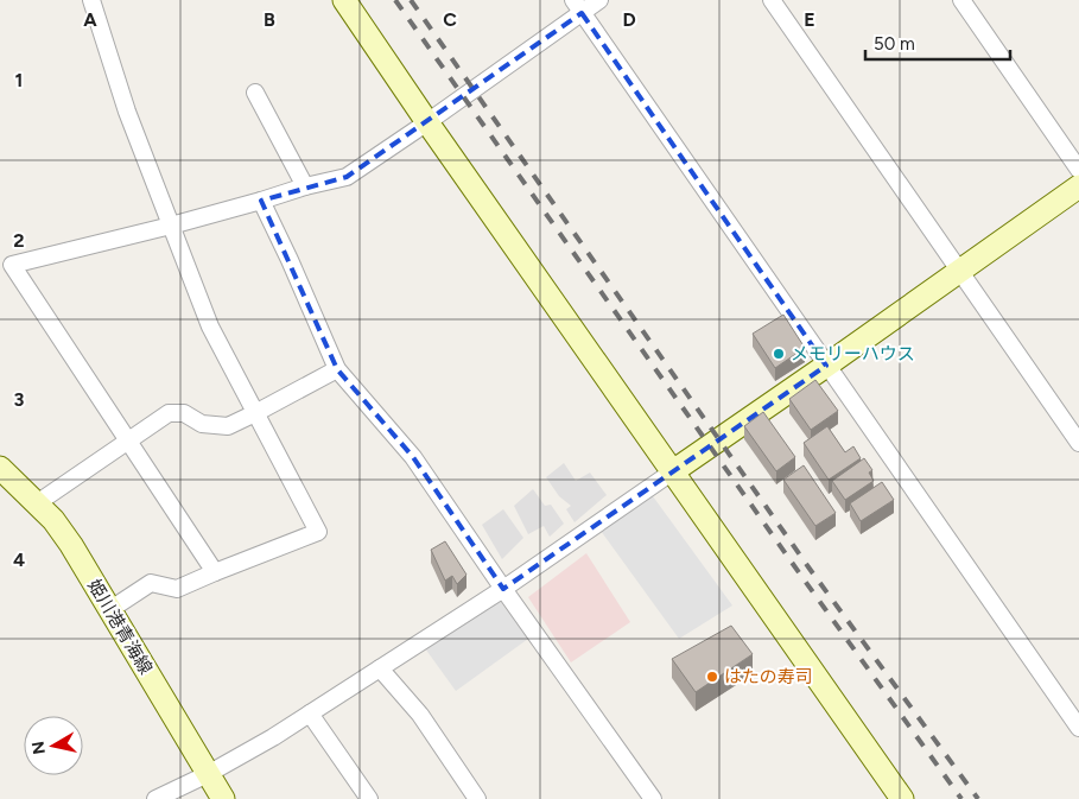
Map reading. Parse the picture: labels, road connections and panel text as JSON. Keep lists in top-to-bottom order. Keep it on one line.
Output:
{"streets":{"street":["姫川港青海線"]},"places":["メモリーハウス","はたの寿司"],"scale_bar":"50 m","north":"left","grid":{"columns":["A","B","C","D","E"],"rows":["1","2","3","4"]}}
